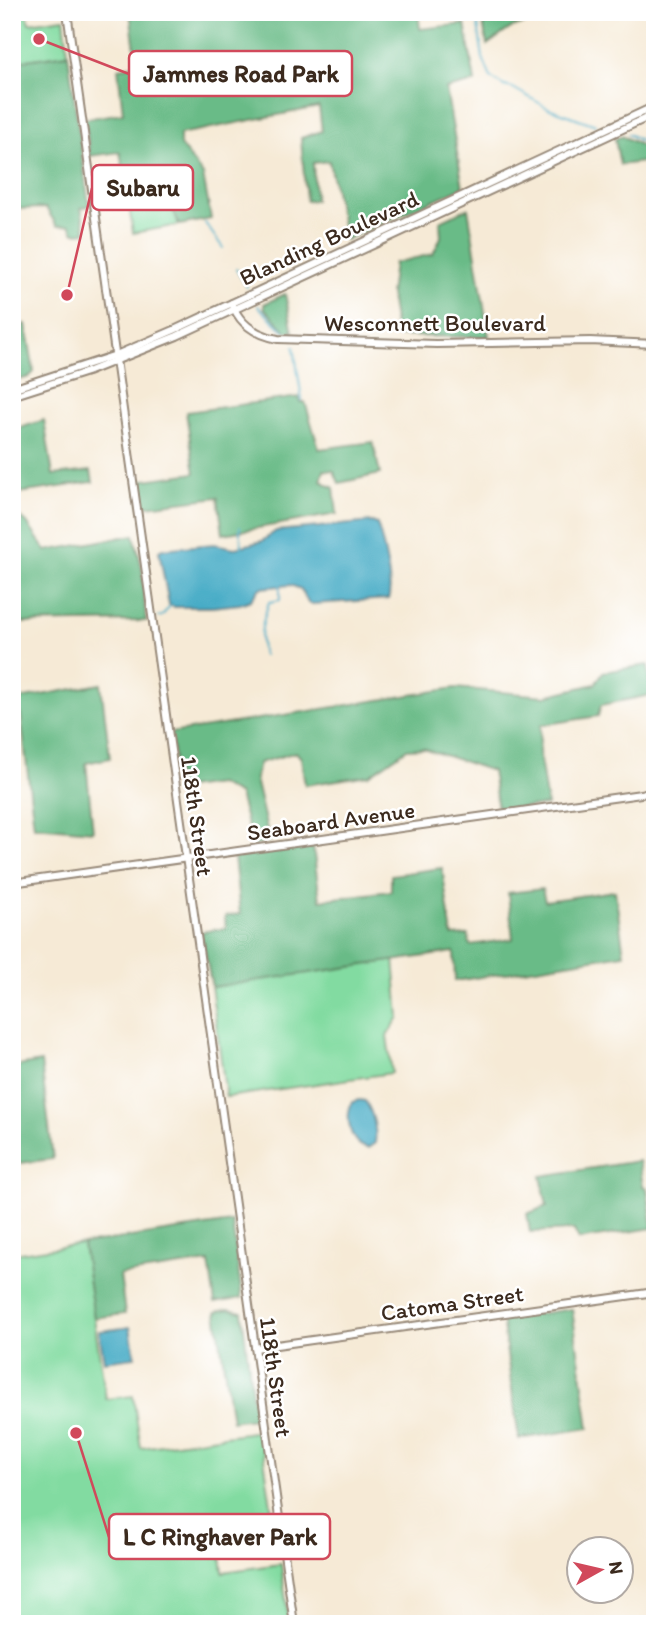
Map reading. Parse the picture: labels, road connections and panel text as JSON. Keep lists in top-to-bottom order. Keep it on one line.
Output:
{"streets":{"street":["Blanding Boulevard","Wesconnett Boulevard","118th Street","Seaboard Avenue","Catoma Street"]},"crossings":[["Blanding Boulevard","Wesconnett Boulevard"],["Blanding Boulevard","118th Street"],["118th Street","Seaboard Avenue"],["118th Street","Catoma Street"]],"places":["Jammes Road Park","Subaru","L C Ringhaver Park"],"north":"right"}
